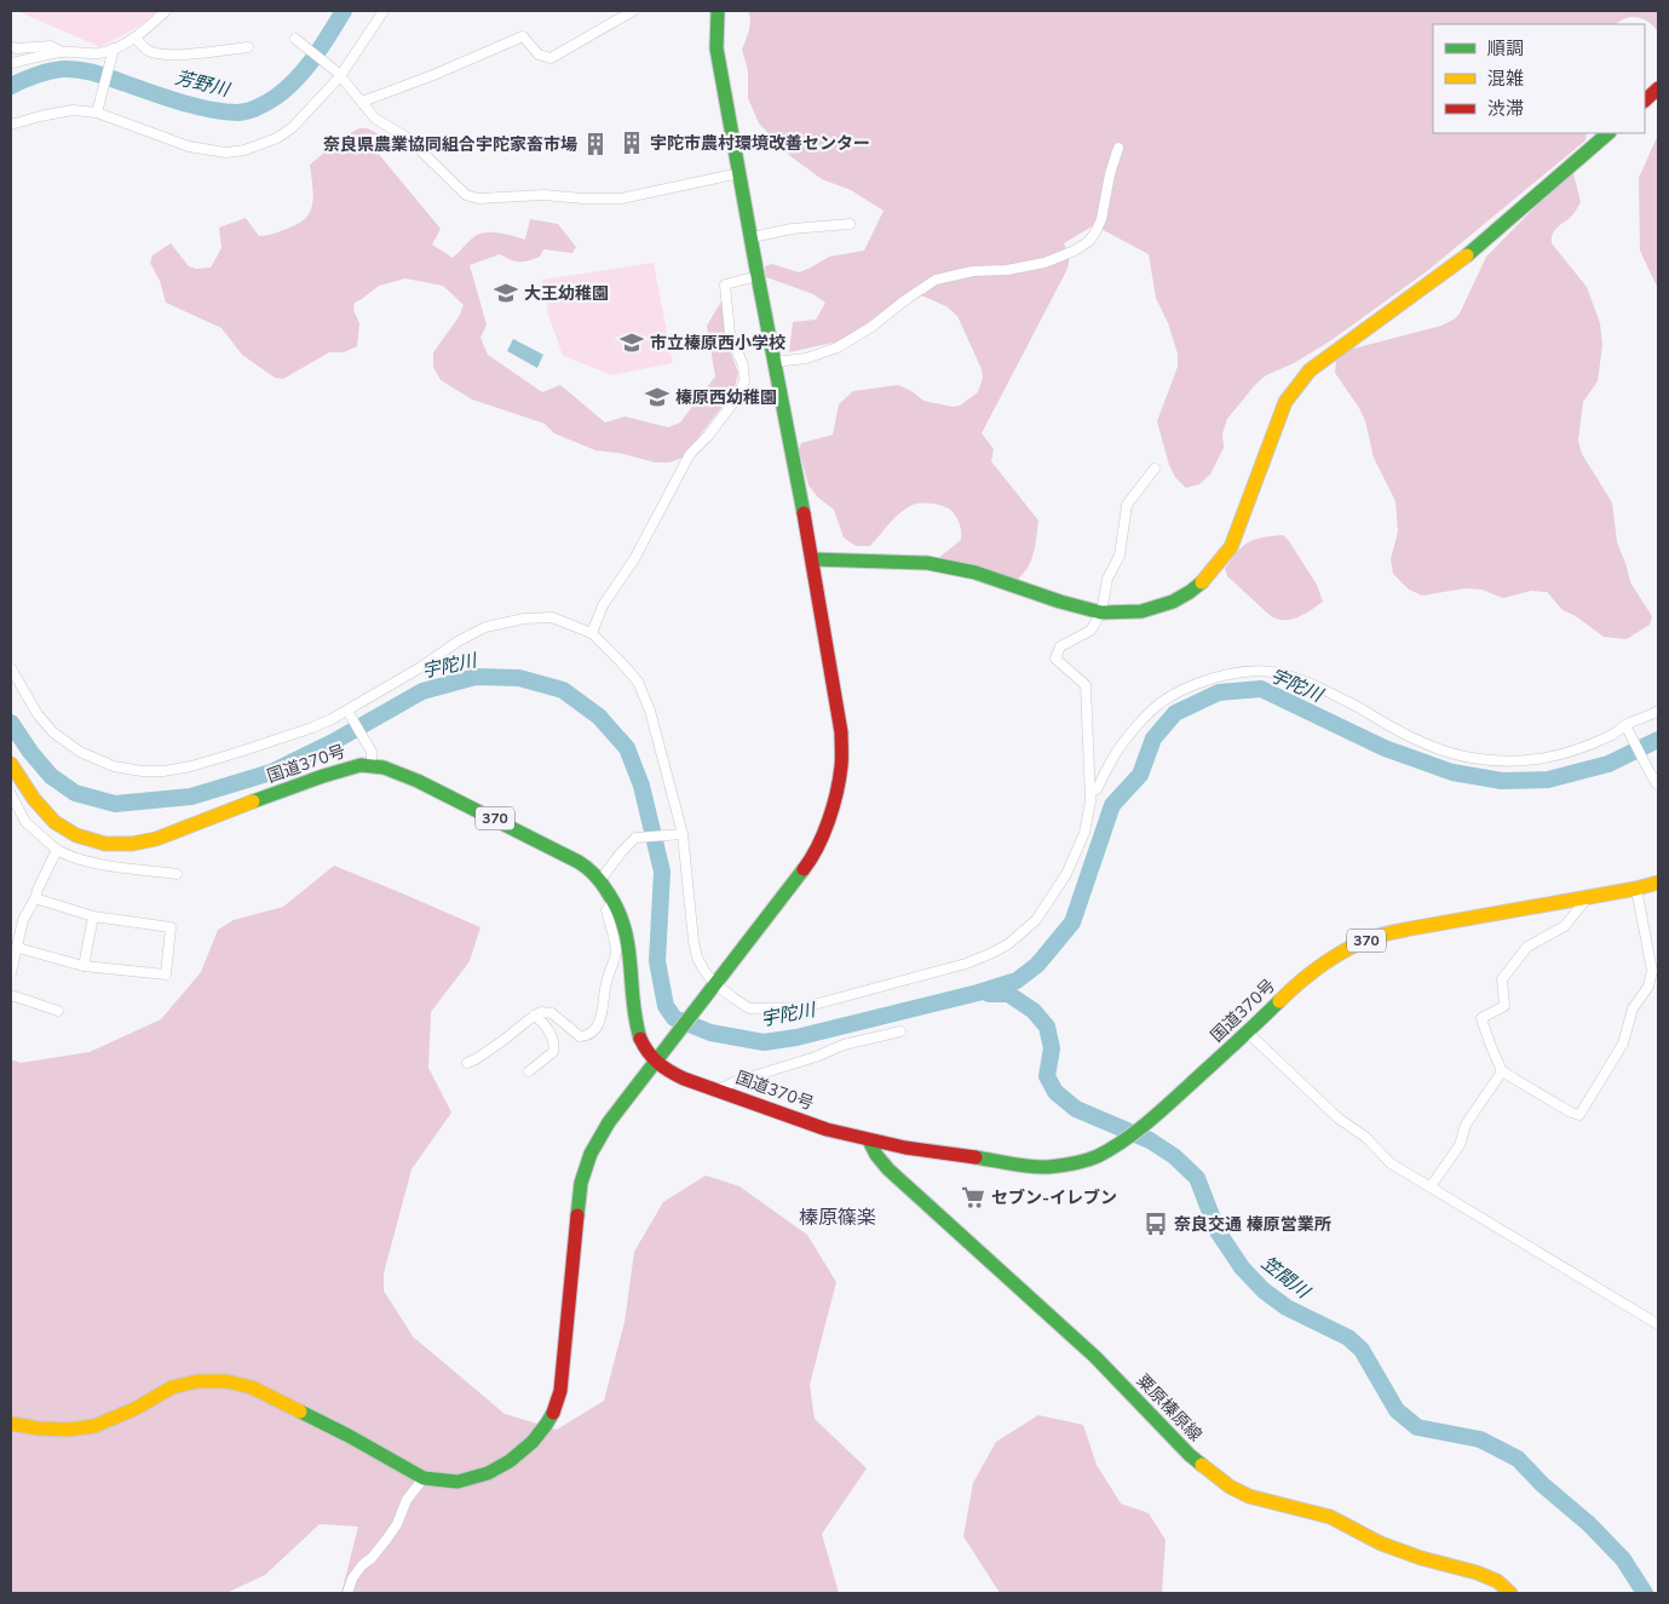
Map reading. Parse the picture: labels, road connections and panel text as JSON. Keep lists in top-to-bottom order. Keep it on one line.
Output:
{"streets":{"main road":["国道370号","370","粟原榛原線"]},"crossings":[["国道370号","粟原榛原線"]],"districts":["榛原篠楽"],"water":["芳野川","宇陀川","笠間川"],"places":{"building":["宇陀市農村環境改善センター","奈良県農業協同組合宇陀家畜市場"],"school or university":["大王幼稚園","市立榛原西小学校","榛原西幼稚園"],"supermarket":["セブン-イレブン"],"bus stop":["奈良交通 榛原営業所"]},"legend":["順調","混雑","渋滞"]}
